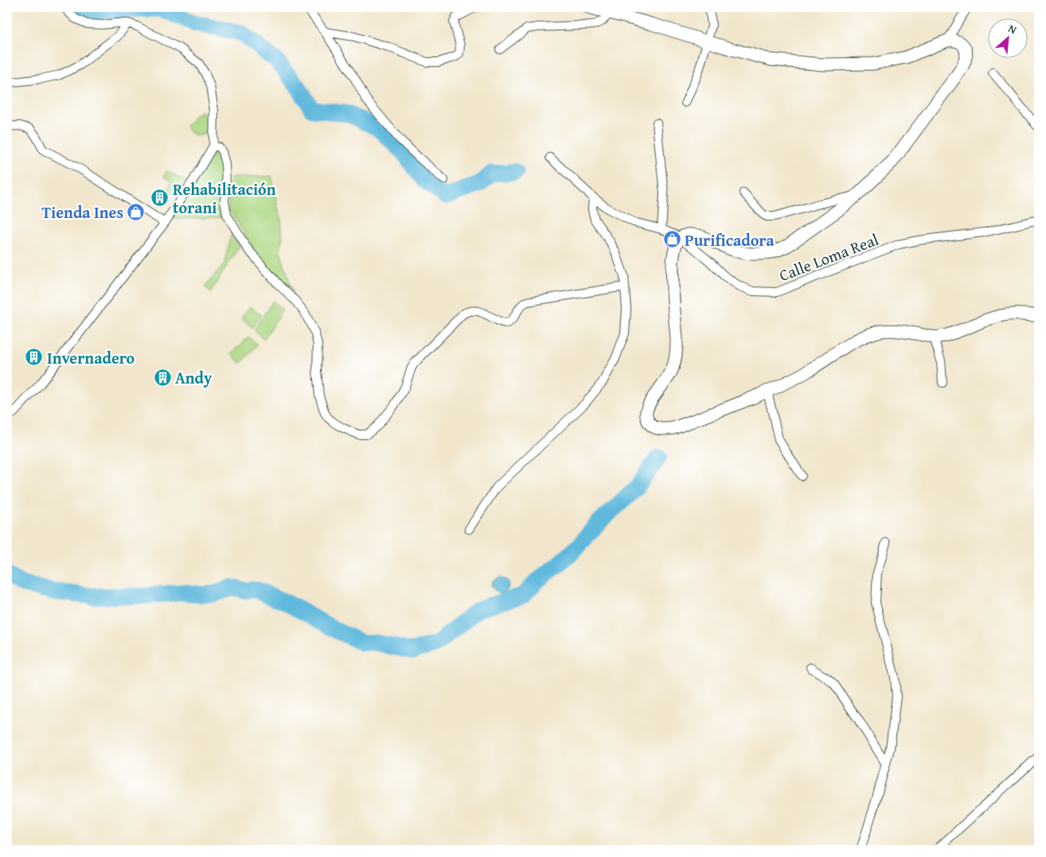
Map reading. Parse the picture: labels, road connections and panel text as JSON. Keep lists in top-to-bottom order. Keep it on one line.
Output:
{"streets":{"street":["Calle Loma Real"]},"places":{"building":["Rehabilitación torani","Invernadero","Andy"],"shop":["Tienda Ines","Purificadora"]},"north":"top right"}
